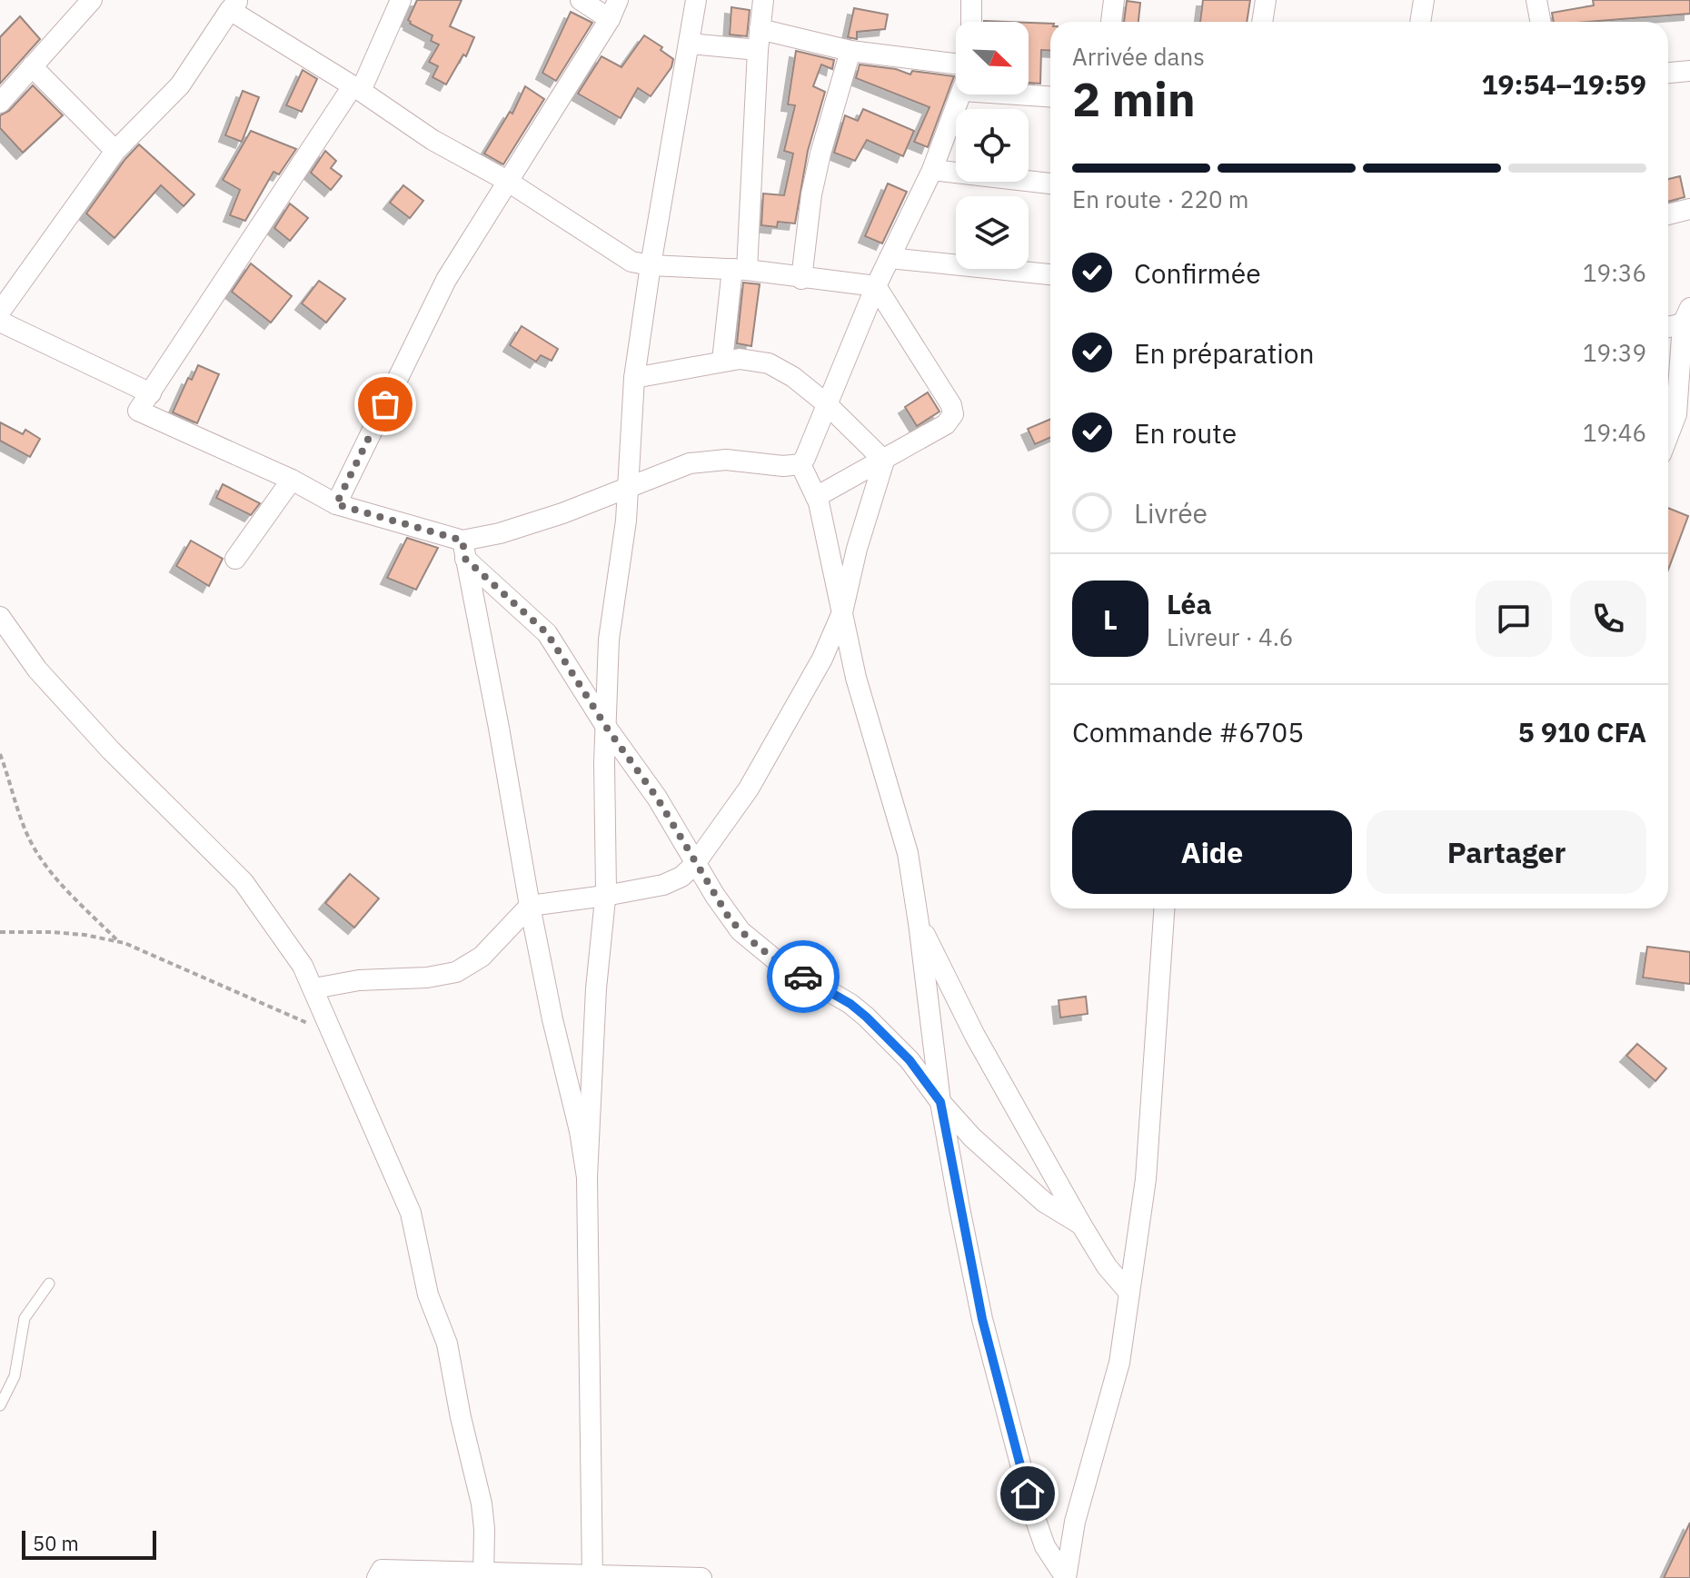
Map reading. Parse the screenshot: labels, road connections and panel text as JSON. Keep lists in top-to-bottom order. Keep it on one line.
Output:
{"scale_bar":"50 m","north":"bottom right","page":{"heading":["2 min","Arrivée dans","19:54–19:59"],"panel":["Léa","Livreur · 4.6","Commande #6705","5 910 CFA"],"bar":"En route · 220 m","list":[["Confirmée","19:36"],["En préparation","19:39"],["En route","19:46"],"Livrée"],"round":"L","buttons":["Aide","Partager"],"scale":"50 m"}}
